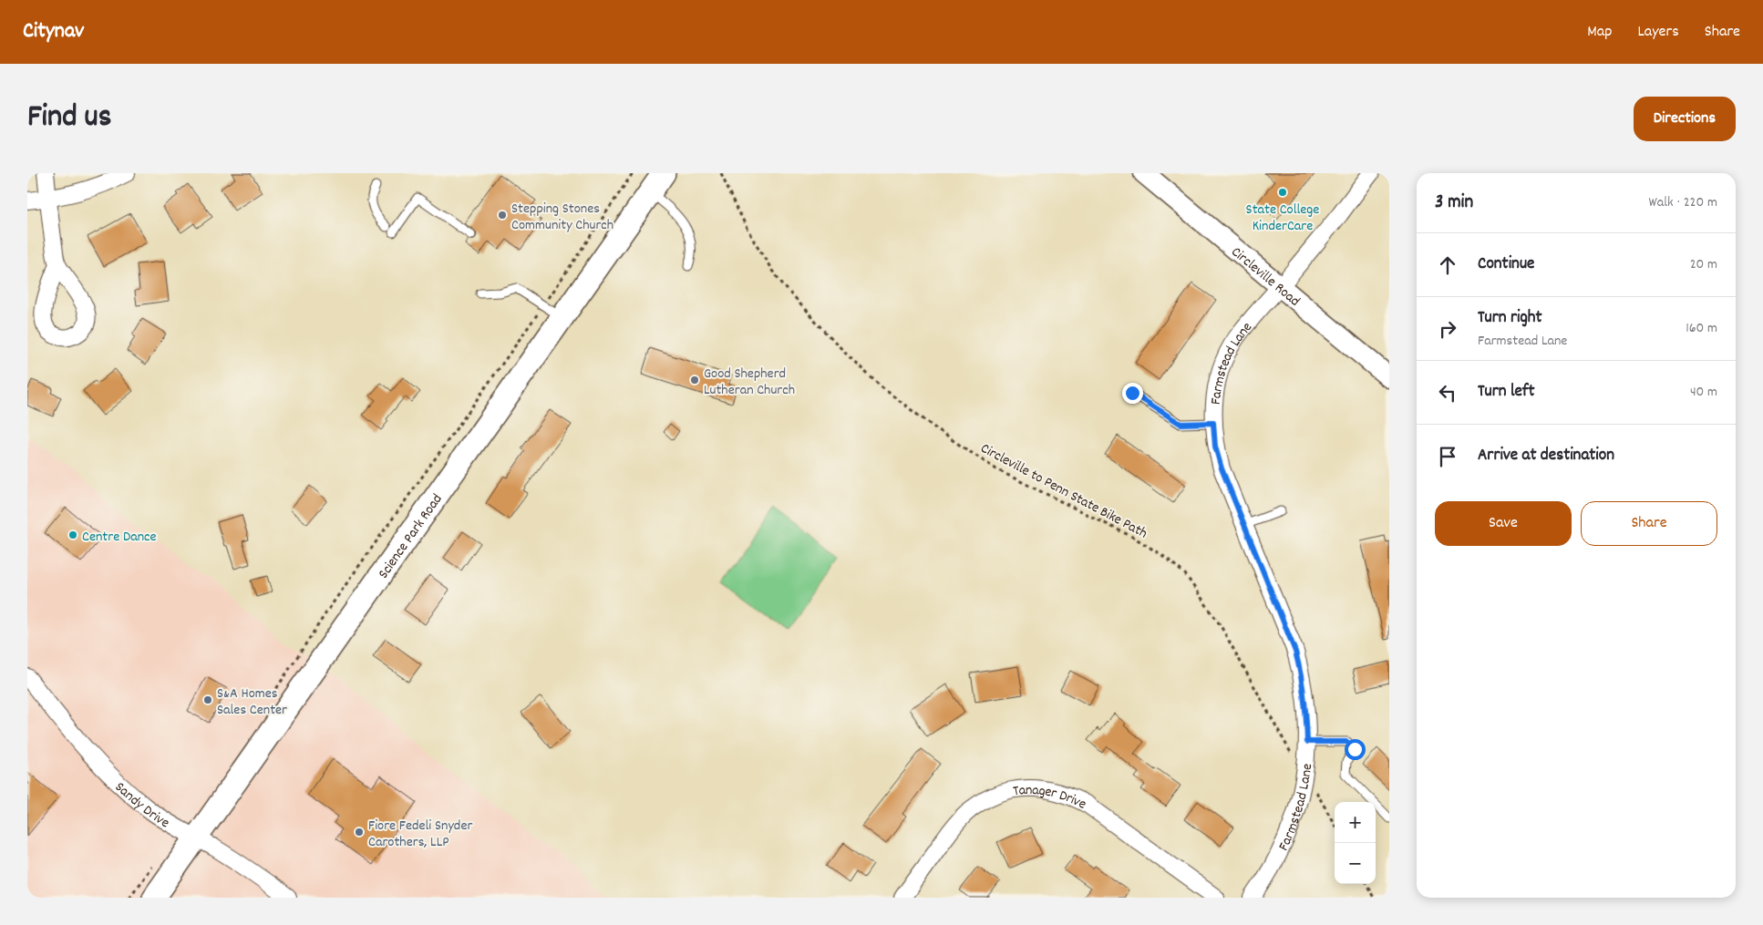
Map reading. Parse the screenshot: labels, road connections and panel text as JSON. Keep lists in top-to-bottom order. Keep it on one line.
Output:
{"streets":{"main road":["Science Park Road"],"street":["Circleville Road","Farmstead Lane","Tanager Drive","Sandy Drive"],"path":["Circleville to Penn State Bike Path"]},"crossings":[["Circleville Road","Farmstead Lane"],["Science Park Road","Sandy Drive"]],"places":["State College KinderCare","Stepping Stones Community Church","Good Shepherd Lutheran Church","Centre Dance","S&A Homes Sales Center","Fiore Fedeli Snyder Carothers, LLP"],"page":{"header":"Citynav","nav":["Map","Layers","Share"],"title":"Find us","buttons":["Directions",["Save","Share"]],"heading":["3 min","Walk · 220 m"],"list":[["Continue","20 m"],["Turn right","Farmstead Lane","160 m"],["Turn left","40 m"],"Arrive at destination"],"map_buttons":["+","−"]}}
